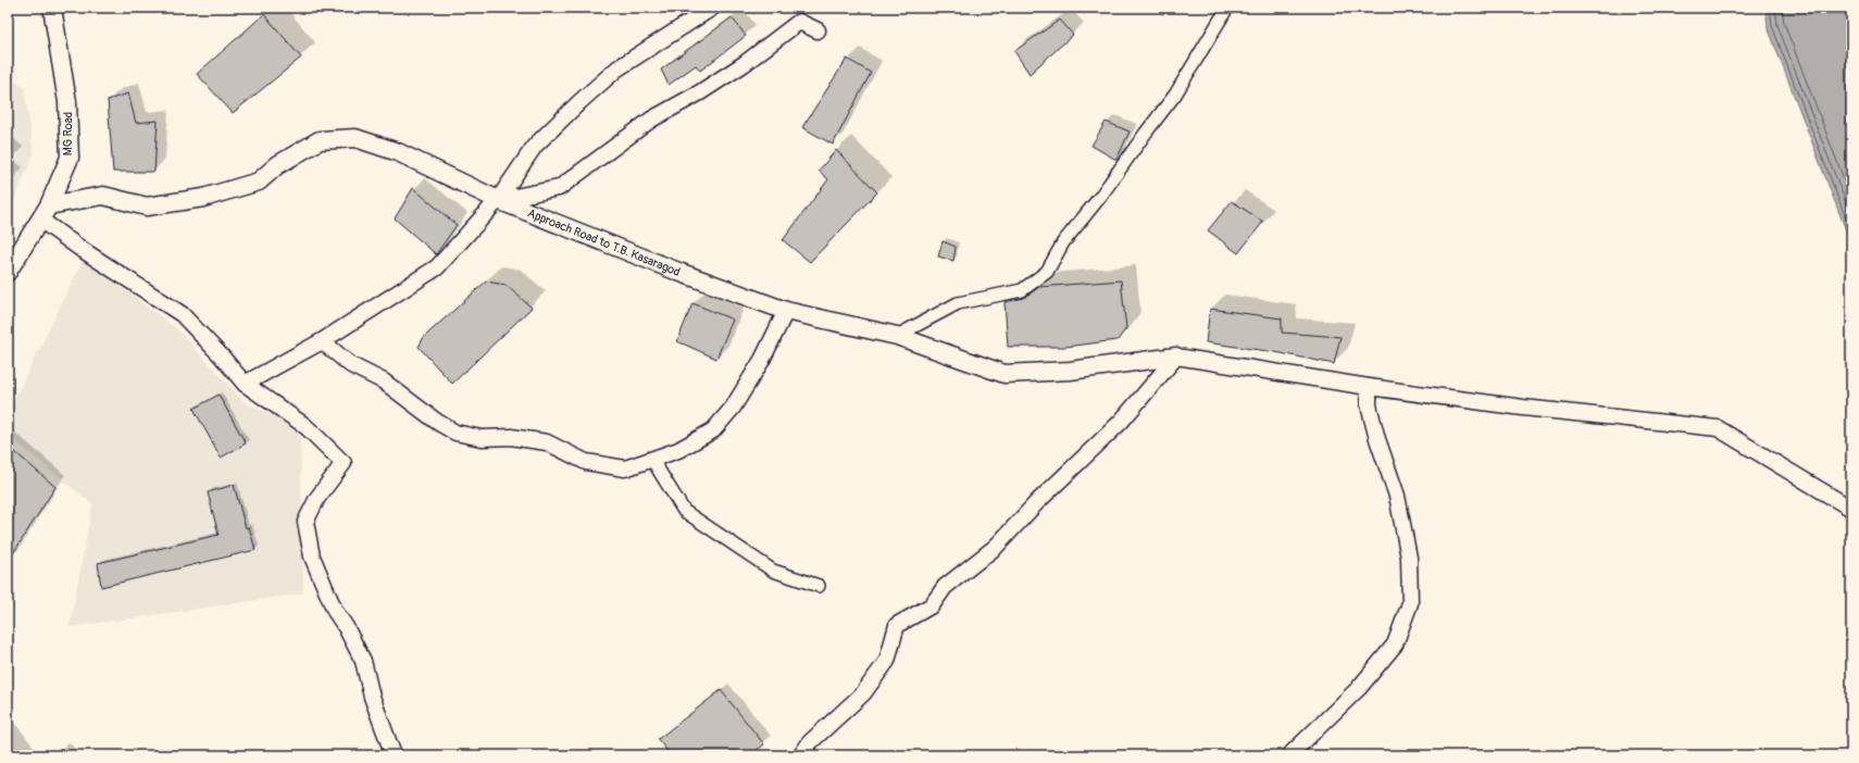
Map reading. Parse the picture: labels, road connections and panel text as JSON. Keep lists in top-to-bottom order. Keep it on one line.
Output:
{"streets":{"main road":["MG Road","Approach Road to T.B. Kasaragod"]},"crossings":[["MG Road","Approach Road to T.B. Kasaragod"]]}
